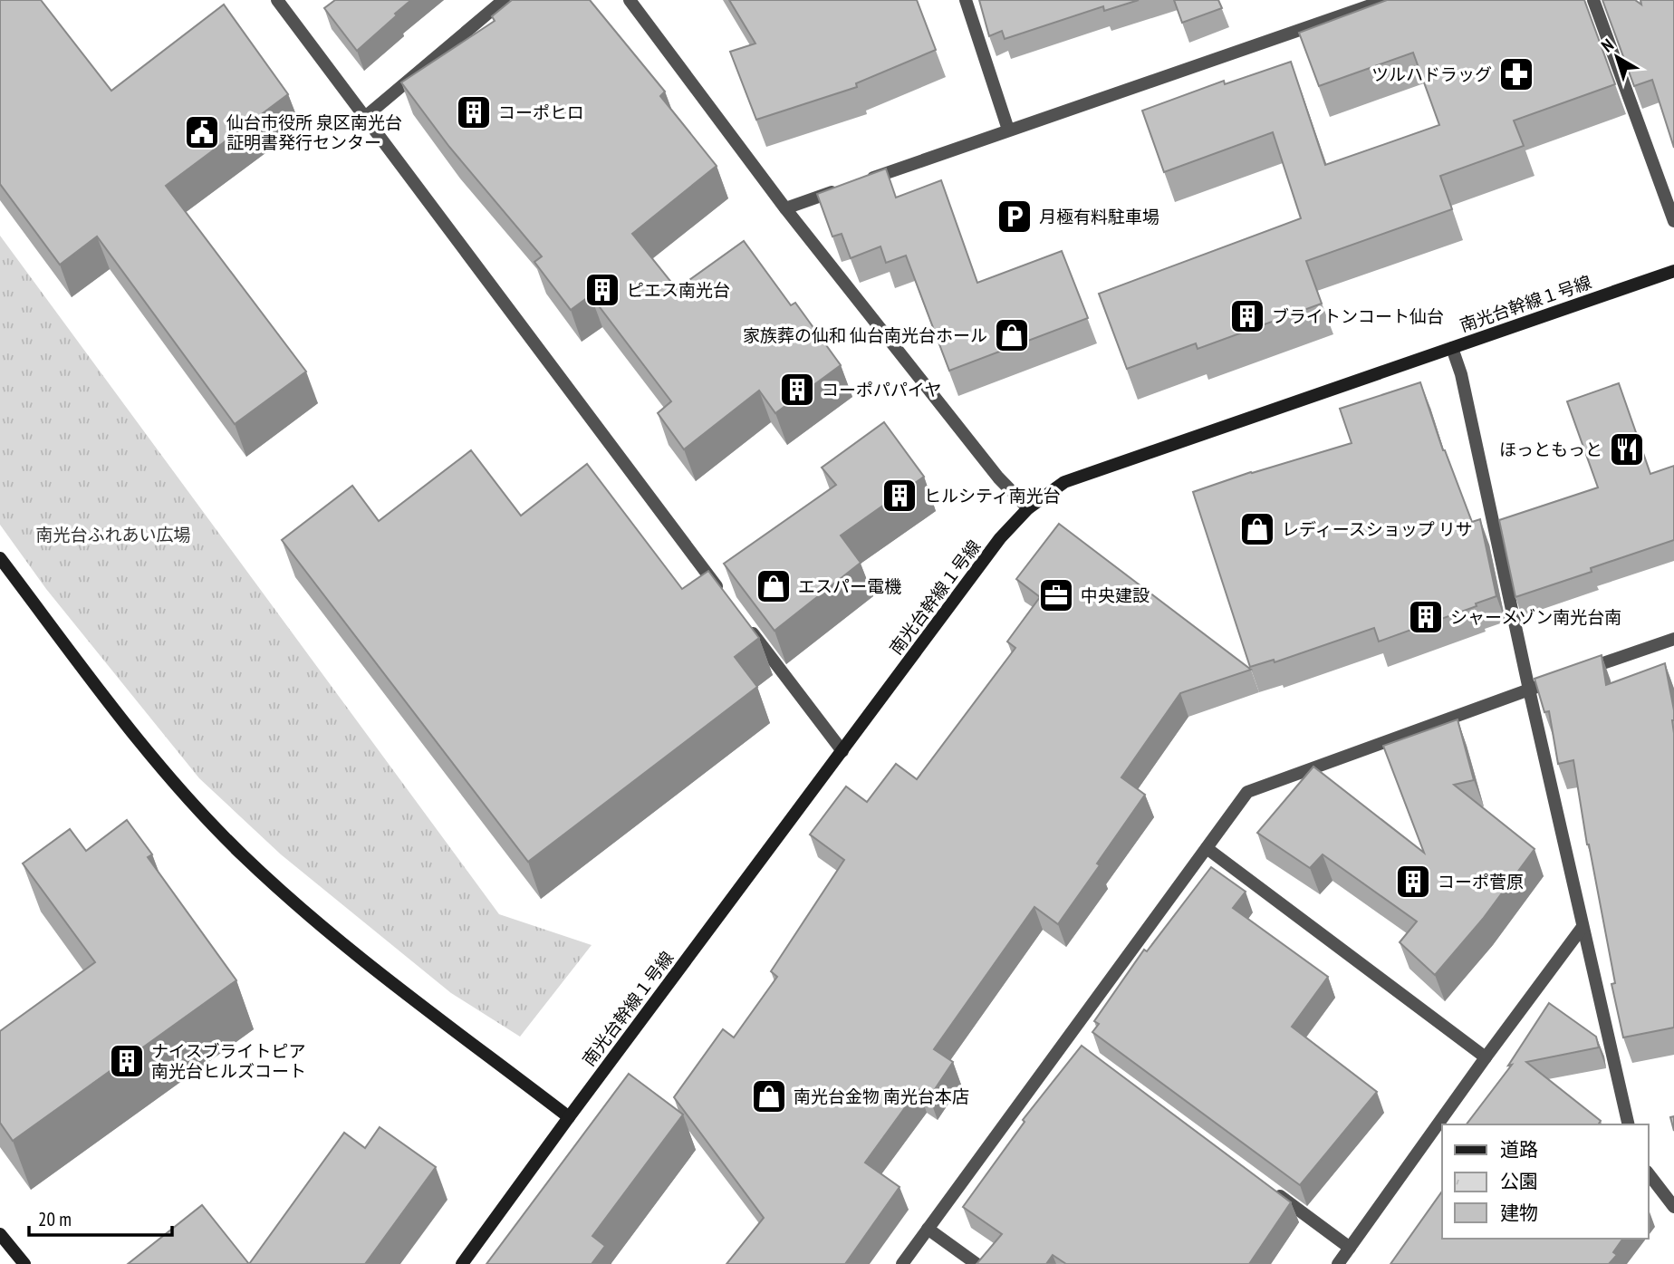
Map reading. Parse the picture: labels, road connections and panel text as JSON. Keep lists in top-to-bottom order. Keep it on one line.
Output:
{"streets":{"street":["南光台幹線１号線"]},"parks":["南光台ふれあい広場"],"places":{"pharmacy":["ツルハドラッグ"],"building":["コーポヒロ","ピエス南光台","ブライトンコート仙台","コーポパパイヤ","ヒルシティ南光台","シャーメゾン南光台南","コーポ菅原","ナイスブライトピア 南光台ヒルズコート"],"public building":["仙台市役所 泉区南光台 証明書発行センター"],"parking":["月極有料駐車場"],"shop":["家族葬の仙和 仙台南光台ホール","レディースショップ リサ","エスパー電機","南光台金物 南光台本店"],"restaurant":["ほっともっと"],"office":["中央建設"]},"legend":["道路","公園","建物"],"scale_bar":"20 m","north":"top left"}
